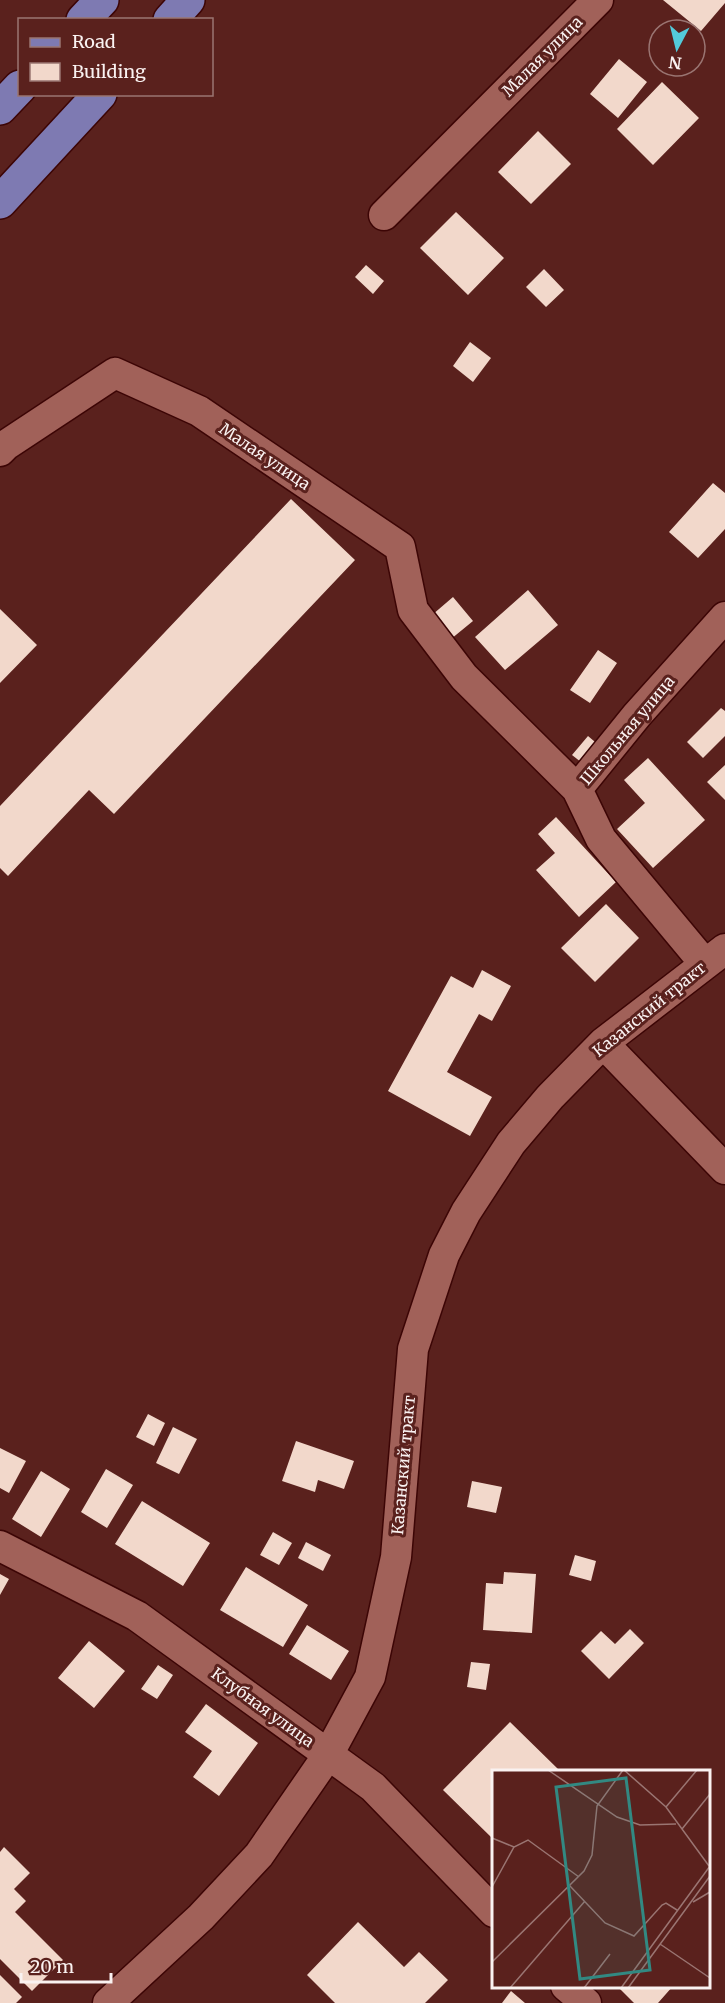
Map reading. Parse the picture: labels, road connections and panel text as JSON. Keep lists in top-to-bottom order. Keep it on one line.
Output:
{"streets":{"street":["Малая улица","Школьная улица","Казанский тракт","Клубная улица"]},"crossings":[["Малая улица","Школьная улица"],["Школьная улица","Казанский тракт"],["Казанский тракт","Клубная улица"]],"legend":["Road","Building"],"scale_bar":"20 m","north":"bottom"}
